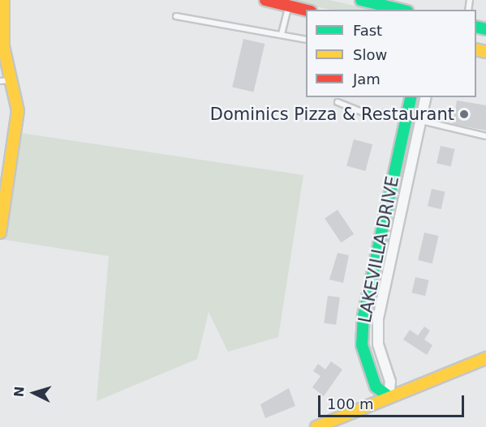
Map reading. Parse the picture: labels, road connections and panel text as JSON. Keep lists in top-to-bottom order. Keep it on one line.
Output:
{"streets":{"main road":["LAKEVILLA DRIVE"]},"places":["Dominics Pizza & Restaurant"],"legend":["Fast","Slow","Jam"],"scale_bar":"100 m","north":"left"}
